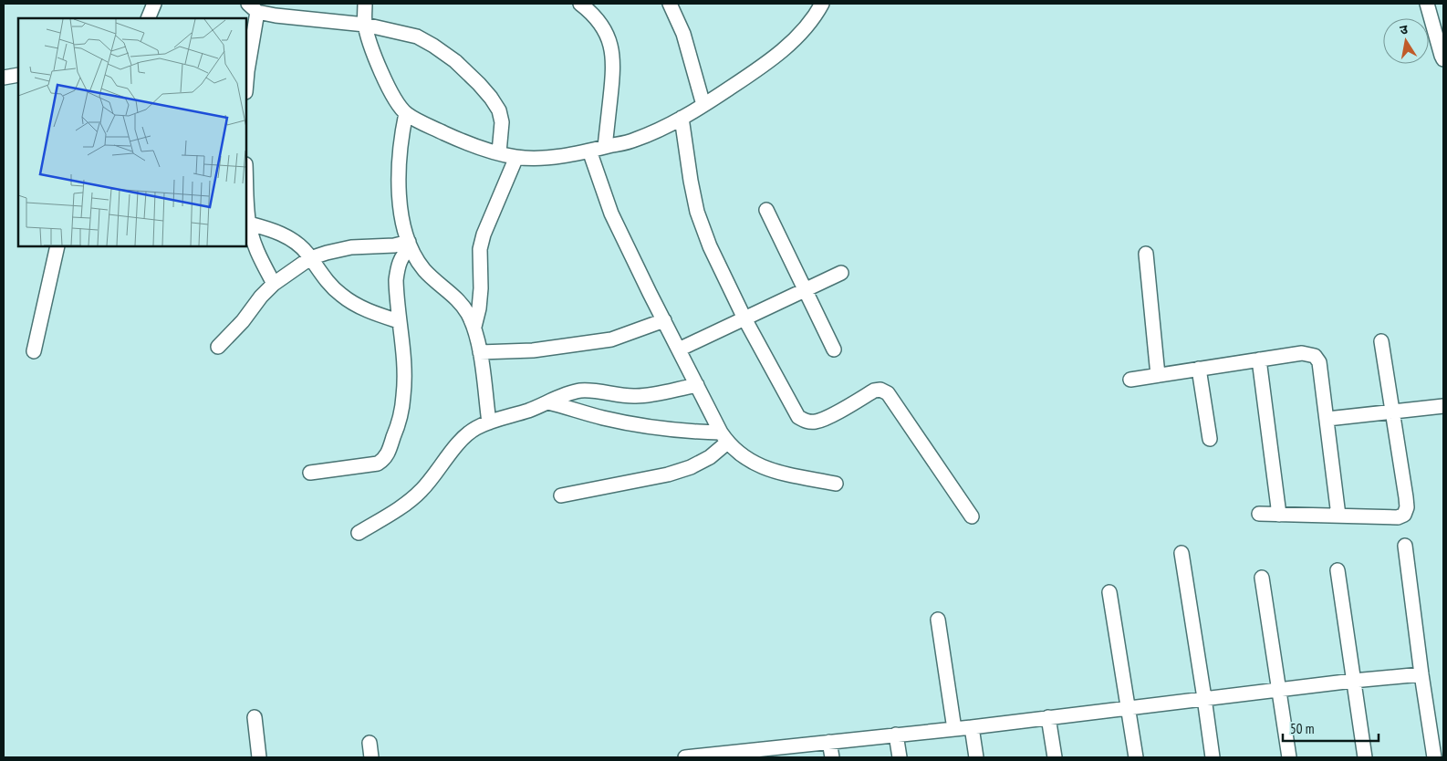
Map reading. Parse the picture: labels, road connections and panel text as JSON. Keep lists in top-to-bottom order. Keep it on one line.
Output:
{"scale_bar":"50 m","north":"top"}
